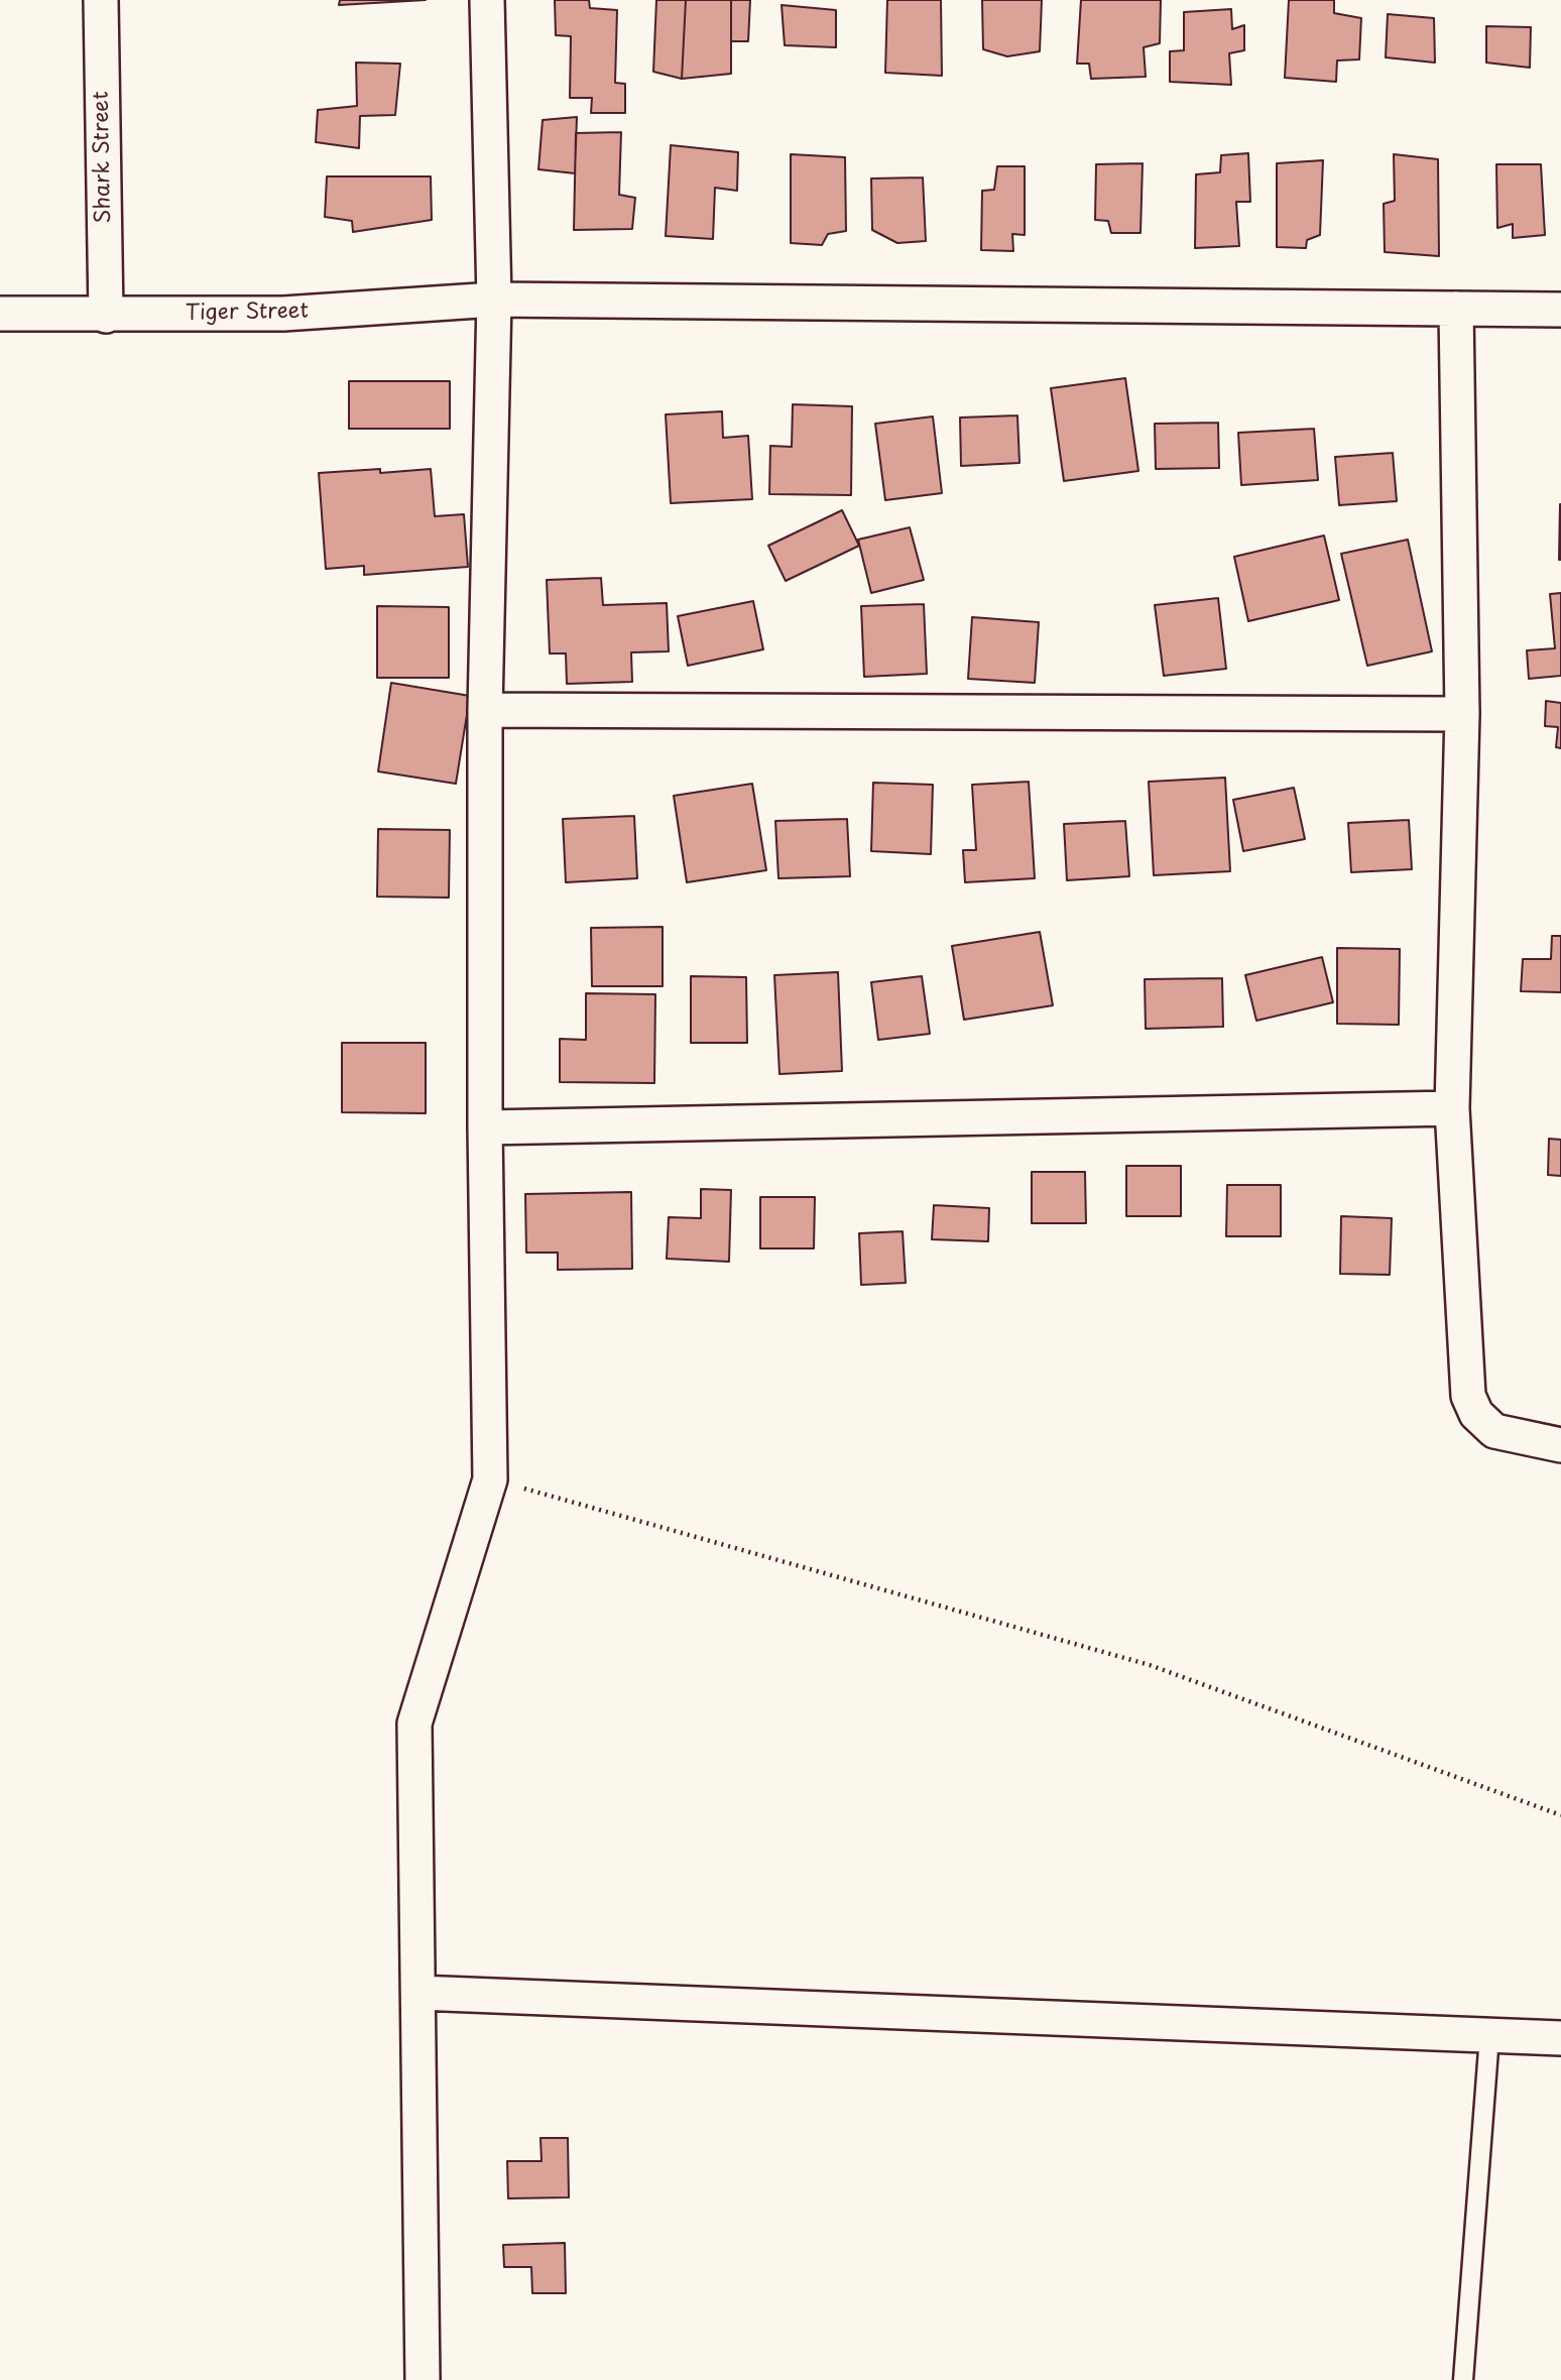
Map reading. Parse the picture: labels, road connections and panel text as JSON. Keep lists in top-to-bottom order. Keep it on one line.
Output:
{"streets":{"street":["Shark Street","Tiger Street"]},"crossings":[["Shark Street","Tiger Street"]]}
